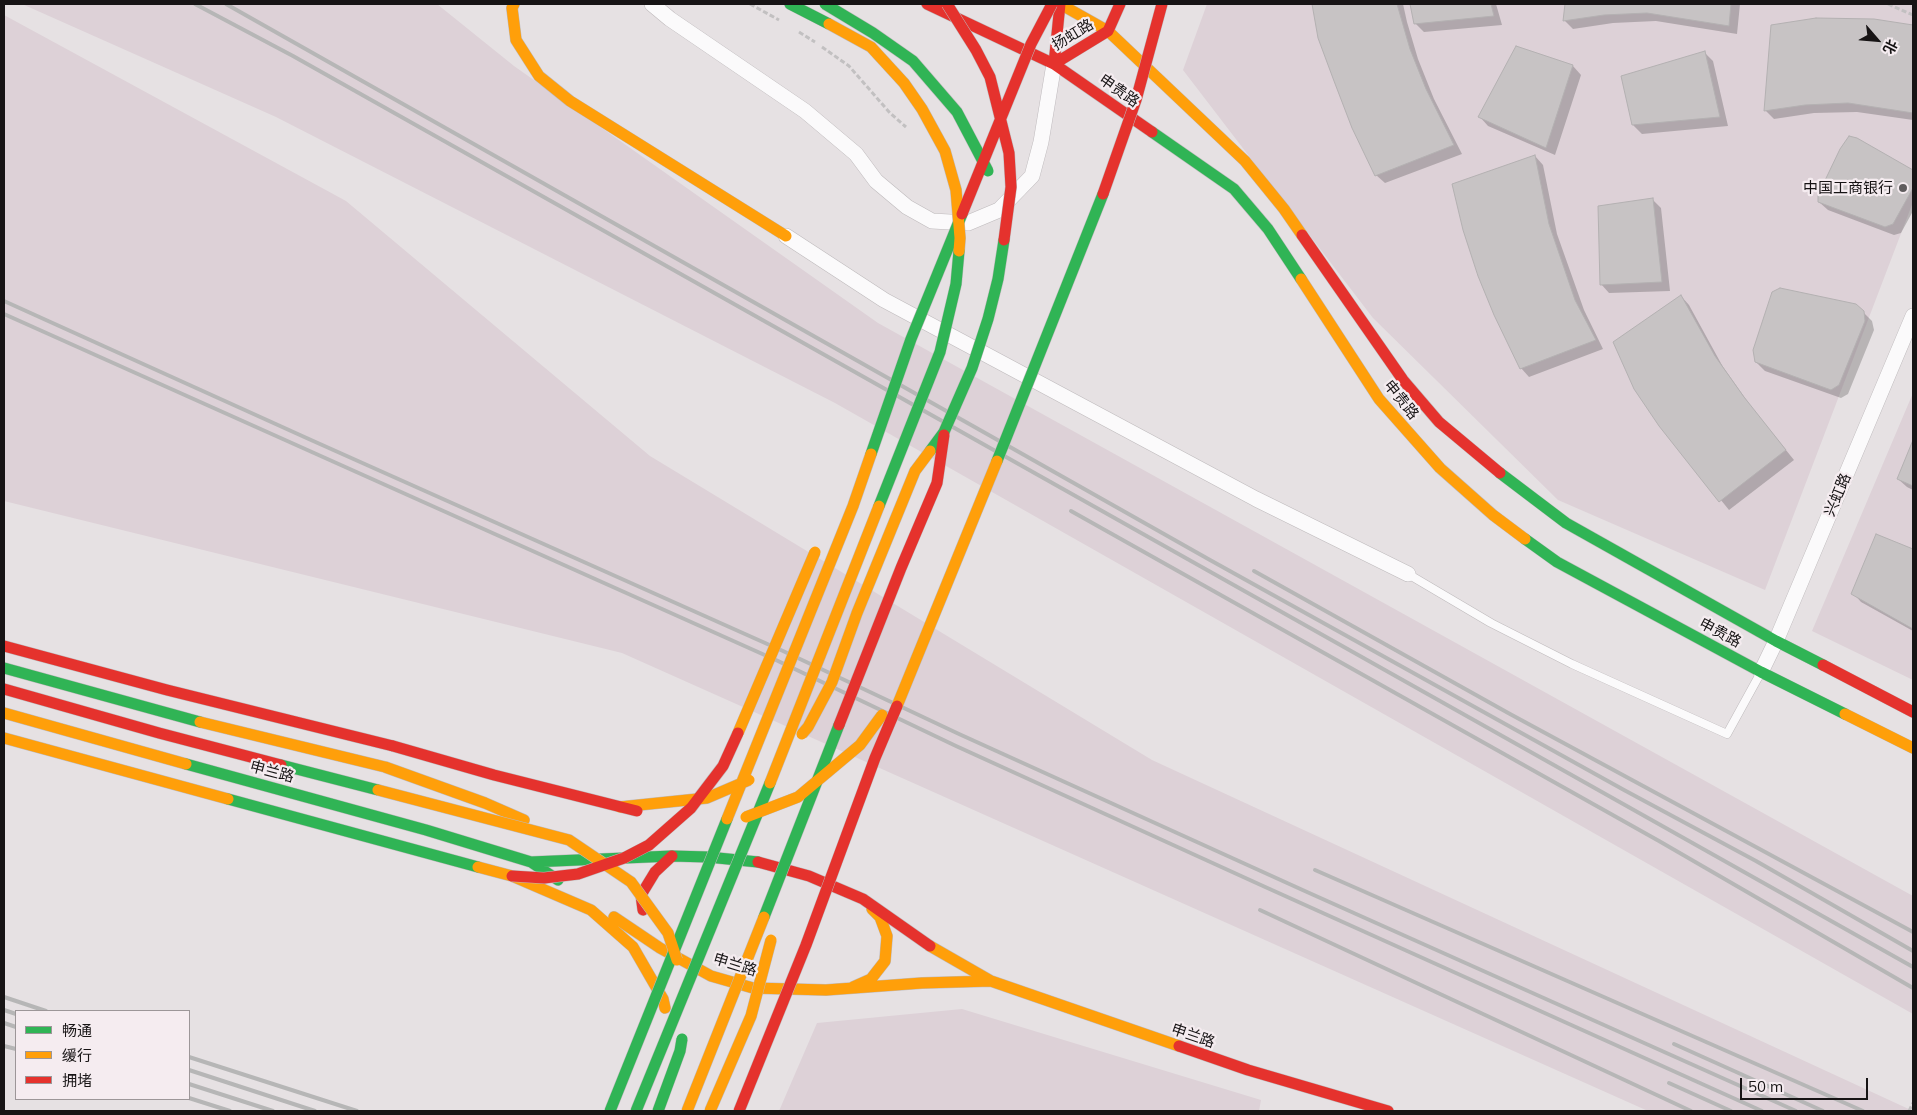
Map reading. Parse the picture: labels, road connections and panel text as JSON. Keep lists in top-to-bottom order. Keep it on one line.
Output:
{"streets":{"main road":["扬虹路","申贵路","申兰路"],"street":["兴虹路"]},"crossings":[["扬虹路","申贵路"],["申贵路","兴虹路"]],"places":["中国工商银行"],"legend":["畅通","缓行","拥堵"],"scale_bar":"50 m","north":"bottom right"}
